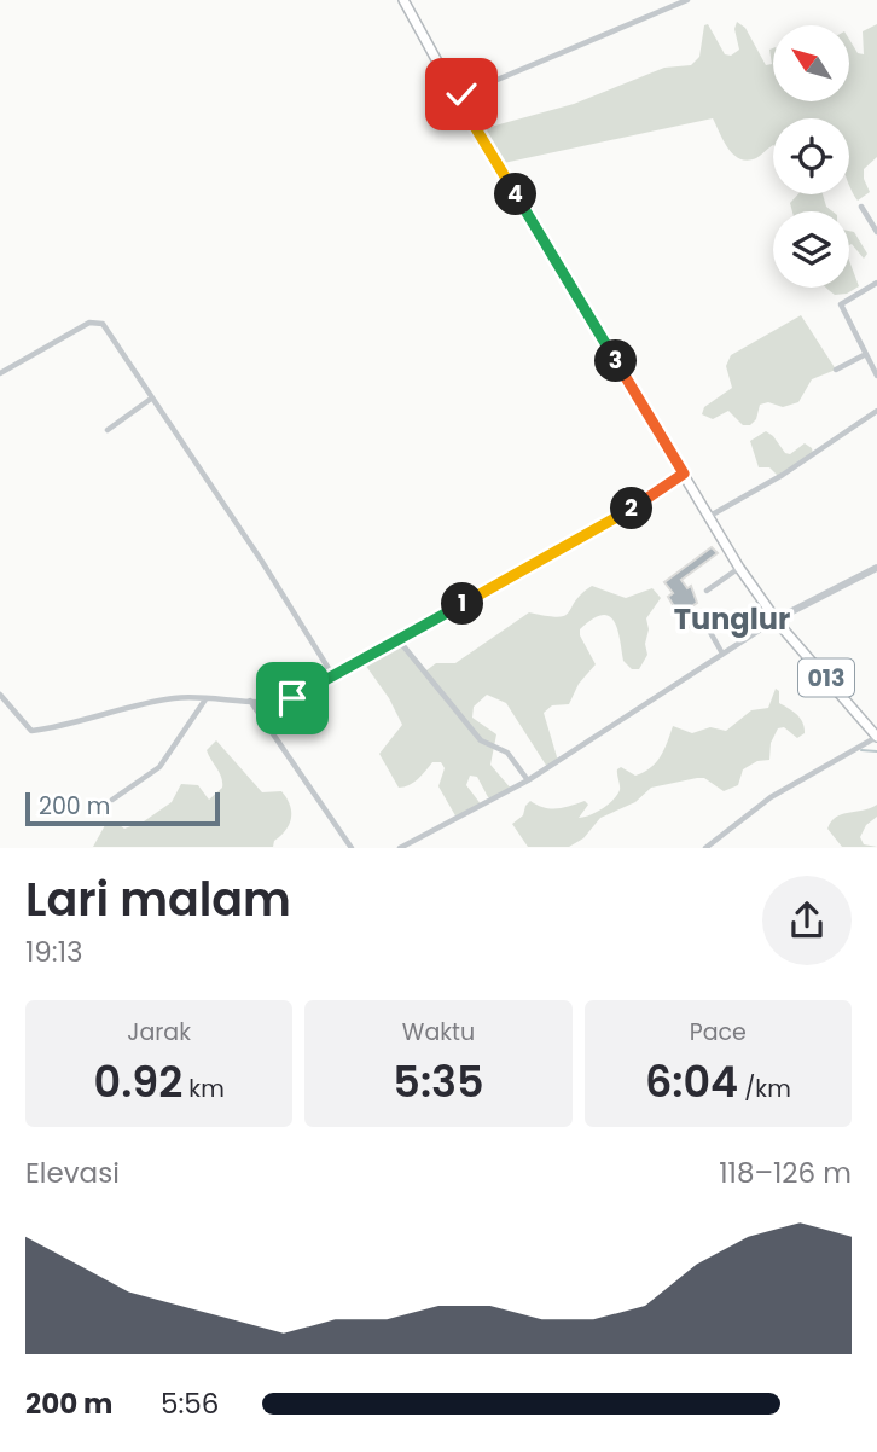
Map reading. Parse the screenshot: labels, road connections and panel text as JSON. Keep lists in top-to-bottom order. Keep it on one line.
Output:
{"streets":{"main road":["013"]},"districts":["Tunglur"],"scale_bar":"200 m","north":"top left","page":{"pins":["4","3","2","1"],"scale":"200 m","heading":["Lari malam","19:13"],"stats":[["Jarak","0.92 km"],["Waktu","5:35"],["Pace","6:04 /km"]],"chart":["Elevasi","118–126 m"],"list":[{"name":"200 m","note":"5:56"}]}}
